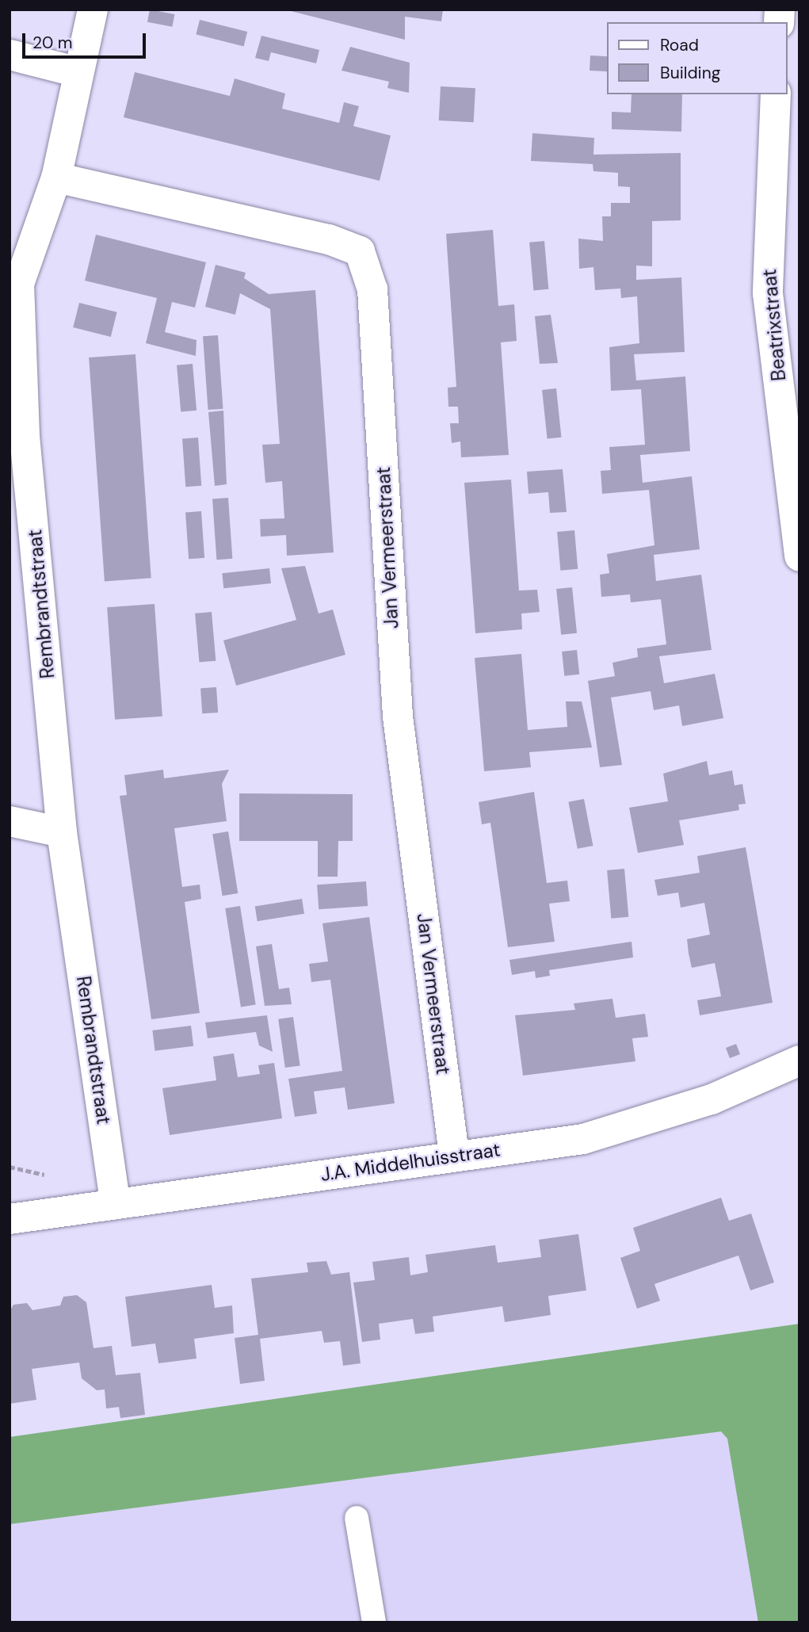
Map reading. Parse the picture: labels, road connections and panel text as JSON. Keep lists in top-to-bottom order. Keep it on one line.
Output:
{"streets":{"street":["Beatrixstraat","Jan Vermeerstraat","Rembrandtstraat","J.A. Middelhuisstraat"]},"crossings":[["Jan Vermeerstraat","Rembrandtstraat"],["Jan Vermeerstraat","J.A. Middelhuisstraat"],["Rembrandtstraat","J.A. Middelhuisstraat"]],"legend":["Road","Building"],"scale_bar":"20 m"}
